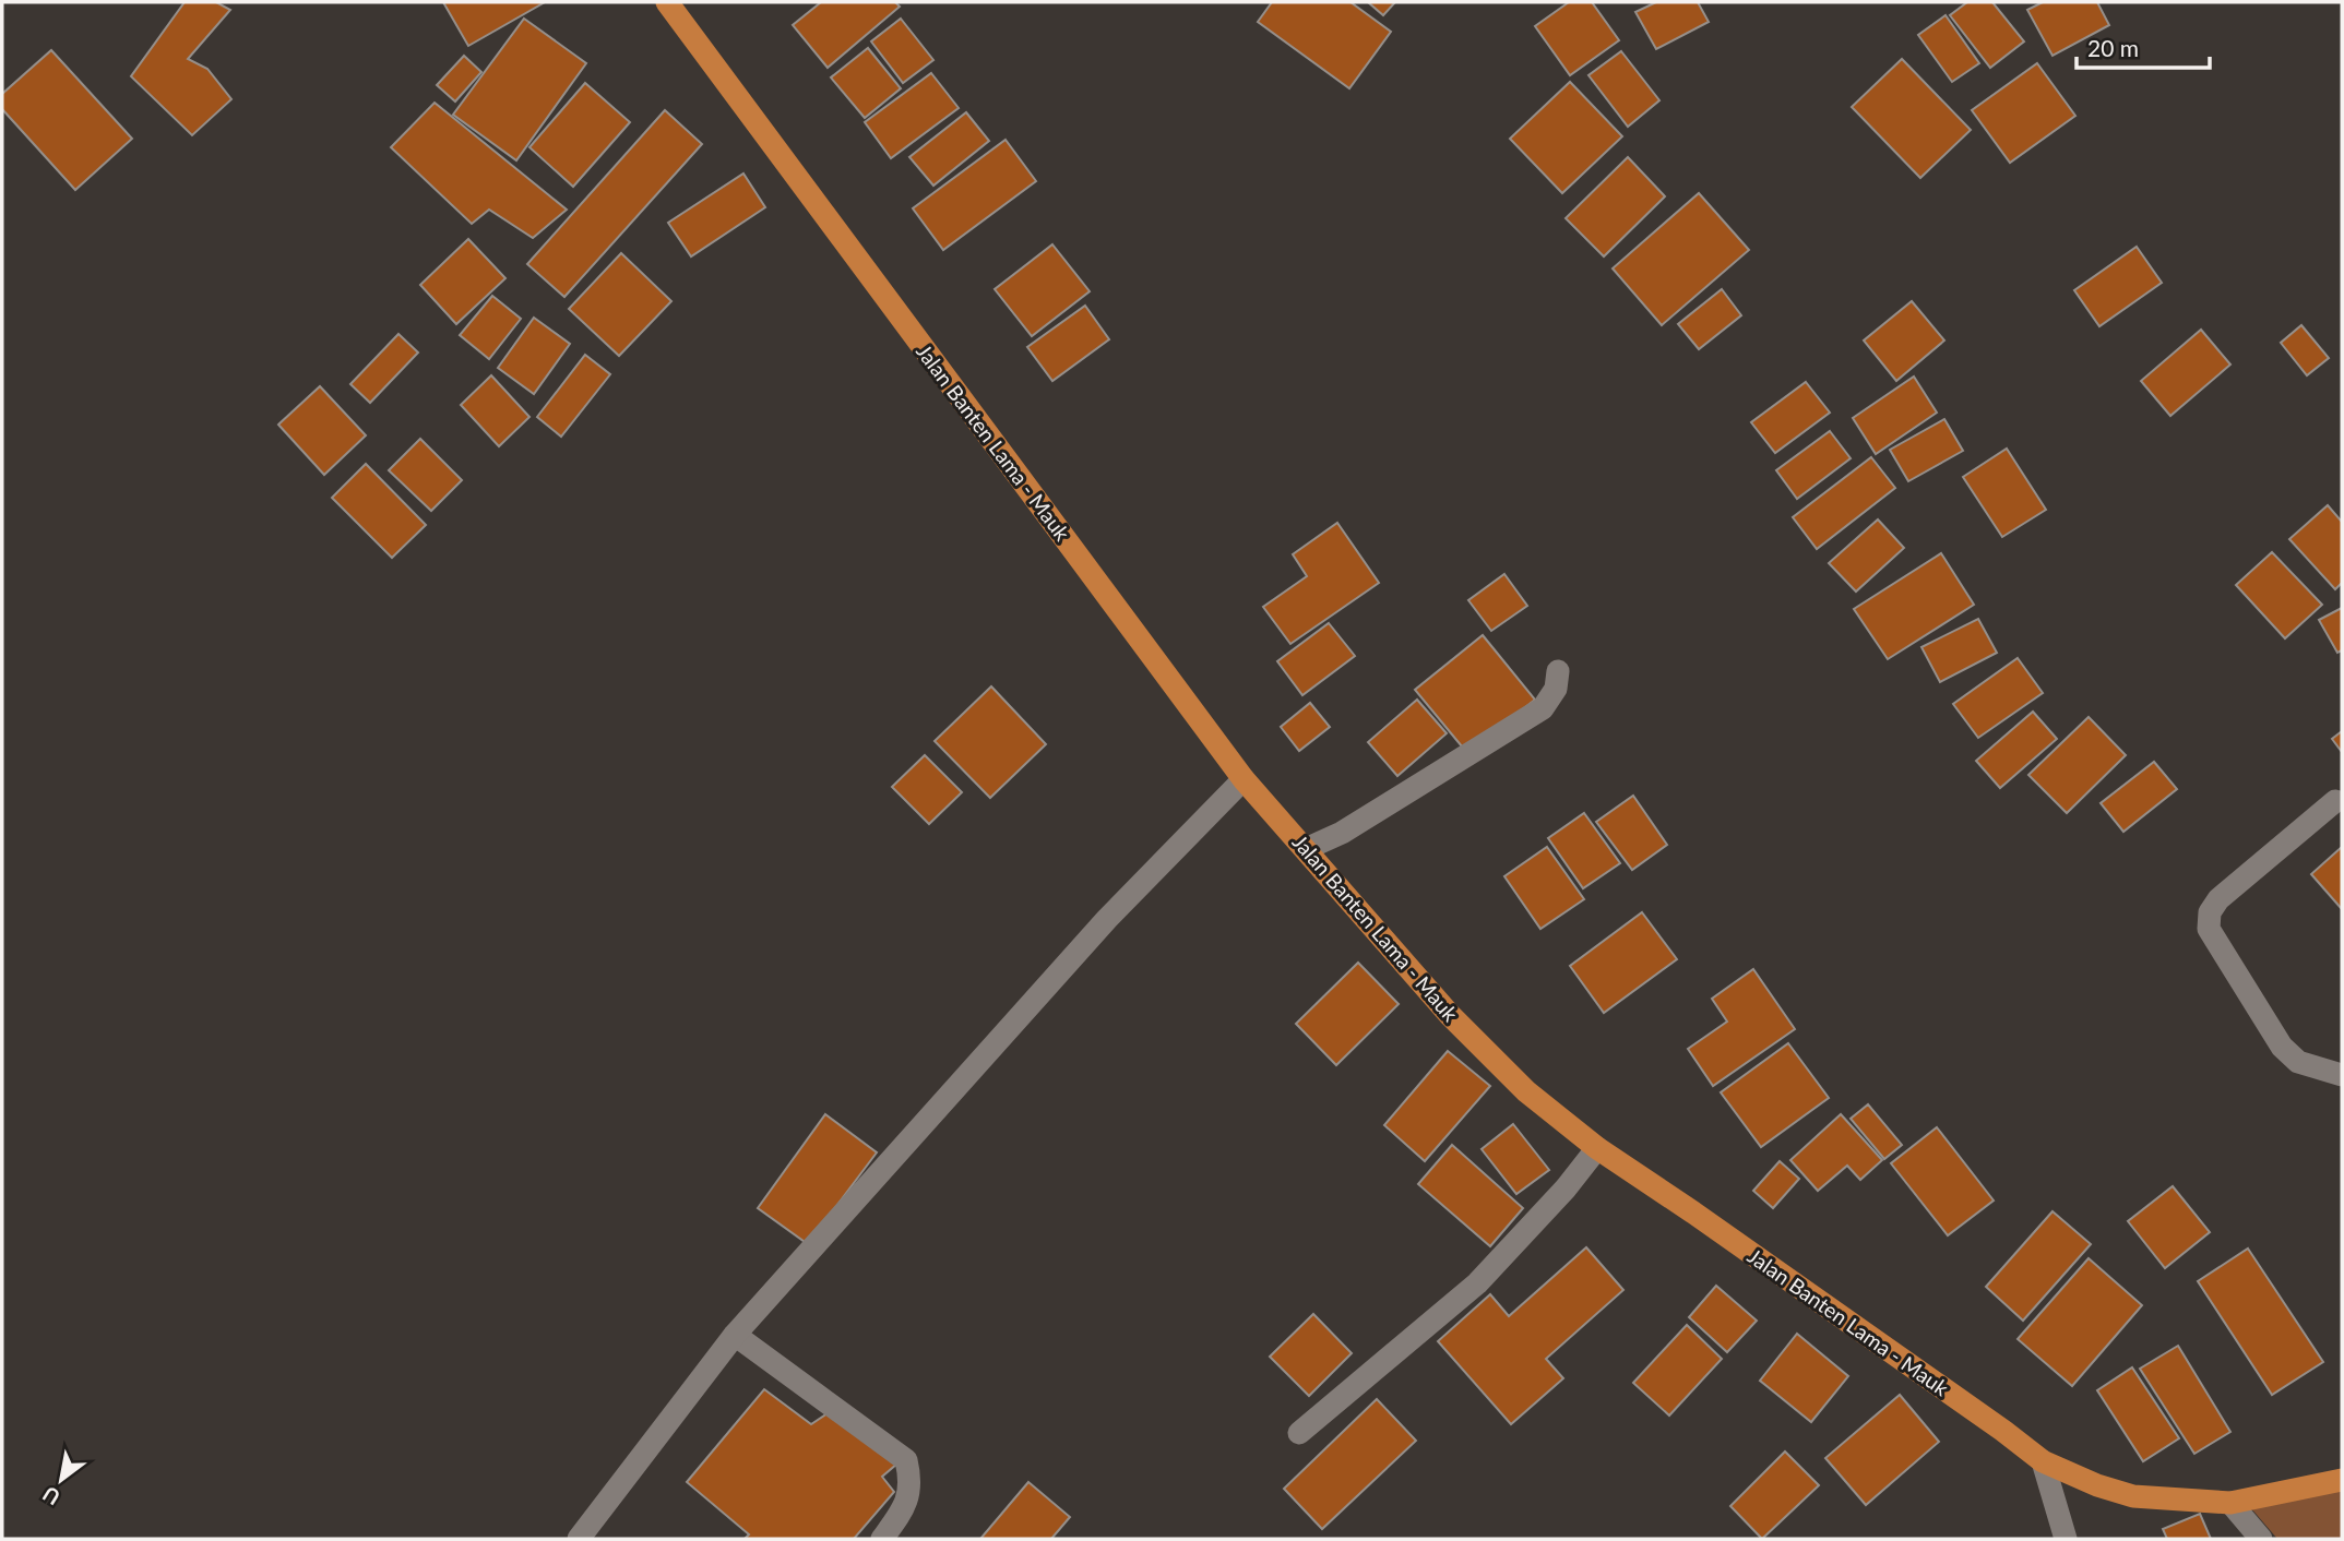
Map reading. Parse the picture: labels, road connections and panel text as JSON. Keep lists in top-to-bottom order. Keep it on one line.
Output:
{"streets":{"main road":["Jalan Banten Lama - Mauk"]},"scale_bar":"20 m","north":"bottom left"}
